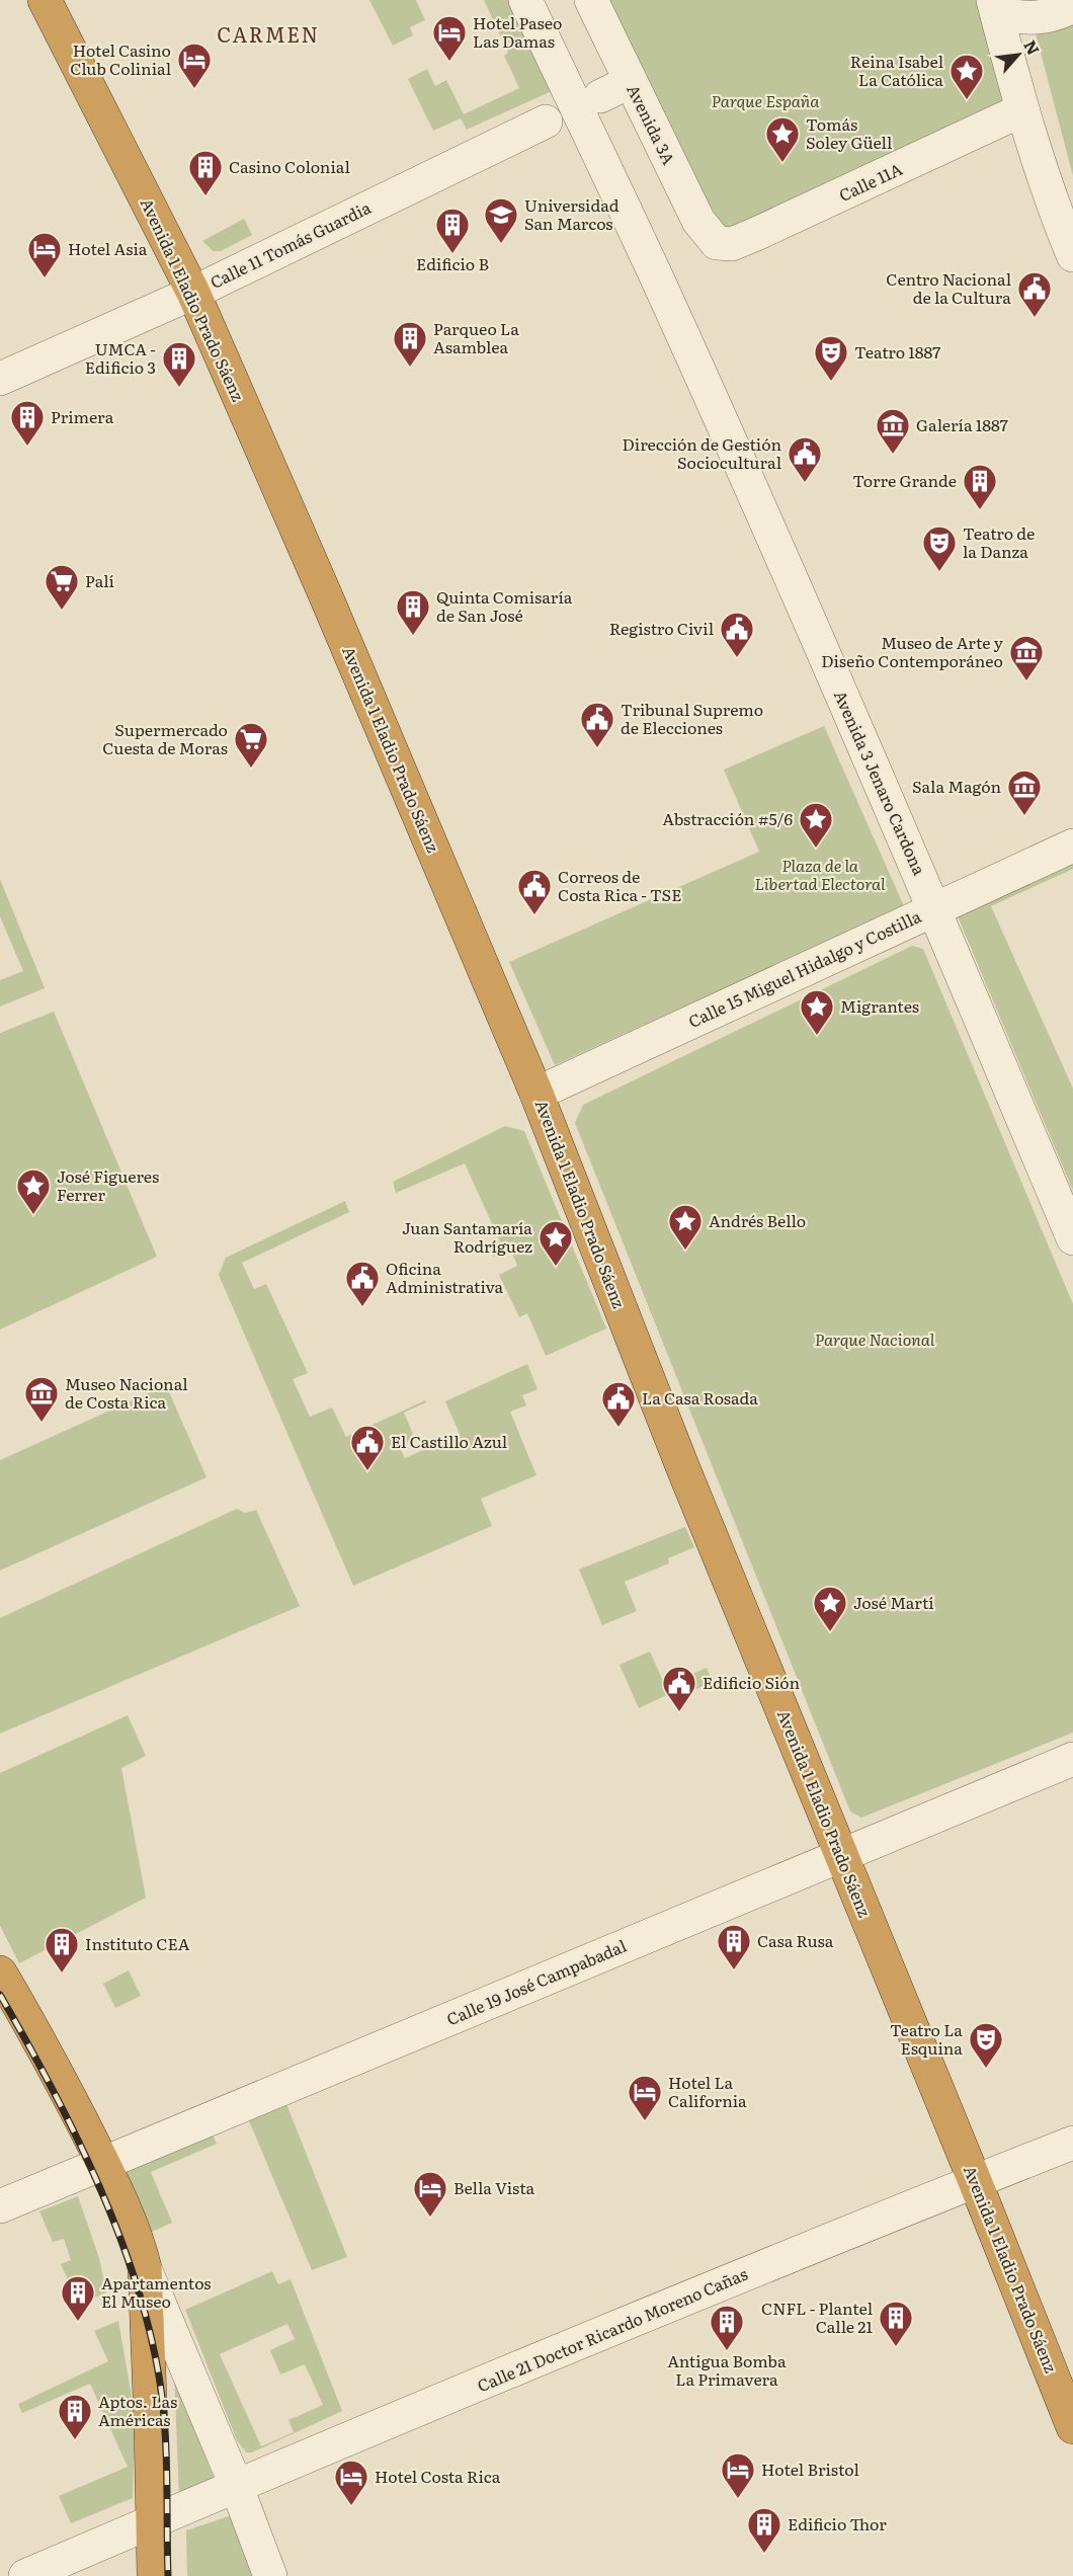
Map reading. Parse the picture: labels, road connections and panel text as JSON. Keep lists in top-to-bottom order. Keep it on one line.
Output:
{"streets":{"highway":["Avenida 1 Eladio Prado Sáenz"],"street":["Avenida 3A","Calle 11A","Calle 11 Tomás Guardia","Avenida 3 Jenaro Cardona","Calle 15 Miguel Hidalgo y Costilla","Calle 19 José Campabadal","Calle 21 Doctor Ricardo Moreno Cañas"]},"crossings":[["Avenida 3A","Calle 11A"],["Calle 11 Tomás Guardia","Avenida 1 Eladio Prado Sáenz"],["Avenida 1 Eladio Prado Sáenz","Calle 15 Miguel Hidalgo y Costilla"],["Avenida 1 Eladio Prado Sáenz","Calle 19 José Campabadal"],["Avenida 1 Eladio Prado Sáenz","Calle 21 Doctor Ricardo Moreno Cañas"],["Avenida 3 Jenaro Cardona","Calle 15 Miguel Hidalgo y Costilla"]],"districts":["CARMEN"],"parks":["Parque España","Plaza de la Libertad Electoral","Parque Nacional"],"places":{"hotel":["Hotel Paseo Las Damas","Hotel Casino Club Colinial","Hotel Asia","Hotel La California","Bella Vista","Hotel Bristol","Hotel Costa Rica"],"place":["Reina Isabel La Católica","Tomás Soley Güell","Abstracción #5/6","Migrantes","José Figueres Ferrer","Andrés Bello","Juan Santamaría Rodríguez","José Martí"],"building":["Casino Colonial","Edificio B","Parqueo La Asamblea","UMCA - Edificio 3","Primera","Torre Grande","Quinta Comisaría de San José","Casa Rusa","Instituto CEA","Apartamentos El Museo","CNFL - Plantel Calle 21","Antigua Bomba La Primavera","Aptos. Las Américas","Edificio Thor"],"school or university":["Universidad San Marcos"],"public building":["Centro Nacional de la Cultura","Dirección de Gestión Sociocultural","Registro Civil","Tribunal Supremo de Elecciones","Correos de Costa Rica - TSE","Oficina Administrativa","La Casa Rosada","El Castillo Azul","Edificio Sión"],"theatre":["Teatro 1887","Teatro de la Danza","Teatro La Esquina"],"museum":["Galería 1887","Museo de Arte y Diseño Contemporáneo","Sala Magón","Museo Nacional de Costa Rica"],"supermarket":["Palí","Supermercado Cuesta de Moras"]},"north":"top right"}
